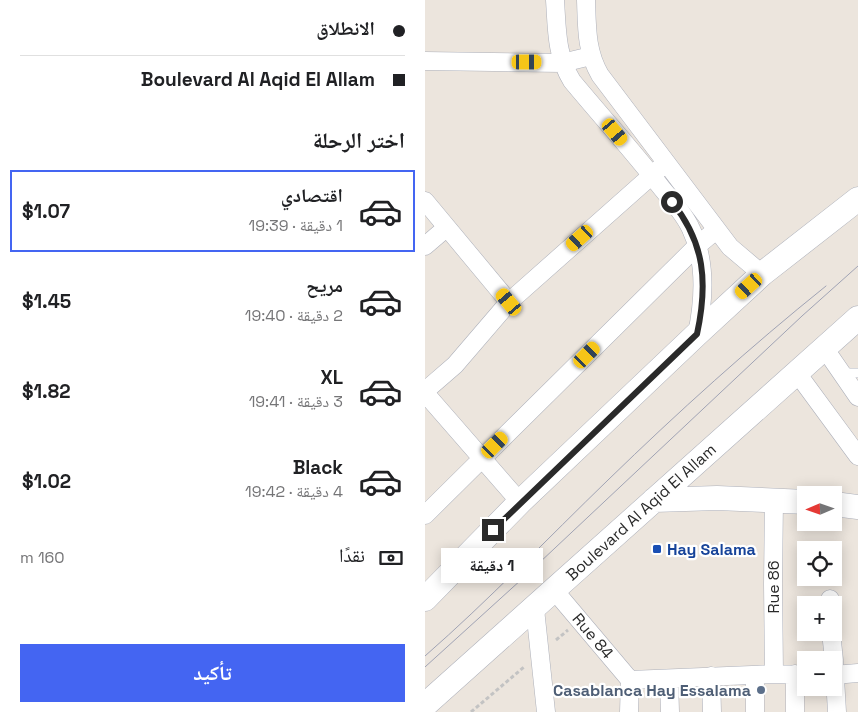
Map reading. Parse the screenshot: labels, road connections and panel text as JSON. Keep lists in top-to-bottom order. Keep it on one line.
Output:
{"streets":{"main road":["Boulevard Al Aqid El Allam"],"street":["Rue 86","Rue 84"]},"crossings":[["Boulevard Al Aqid El Allam","Rue 84"]],"places":{"transit":["Hay Salama"],"other":["Casablanca Hay Essalama"]},"north":"left","page":{"banner":["الانطلاق","Boulevard Al Aqid El Allam"],"heading":"اختر الرحلة","list":[{"name":"اقتصادي","note":"1 دقيقة · 19:39","value":"$1.07"},{"name":"مريح","note":"2 دقيقة · 19:40","value":"$1.45"},{"name":"XL","note":"3 دقيقة · 19:41","value":"$1.82"},{"name":"Black","note":"4 دقيقة · 19:42","value":"$1.02"}],"map_buttons":["+","−"],"pay":["نقدًا","160 m"],"bubble":"1 دقيقة","buttons":"تأكيد"}}
